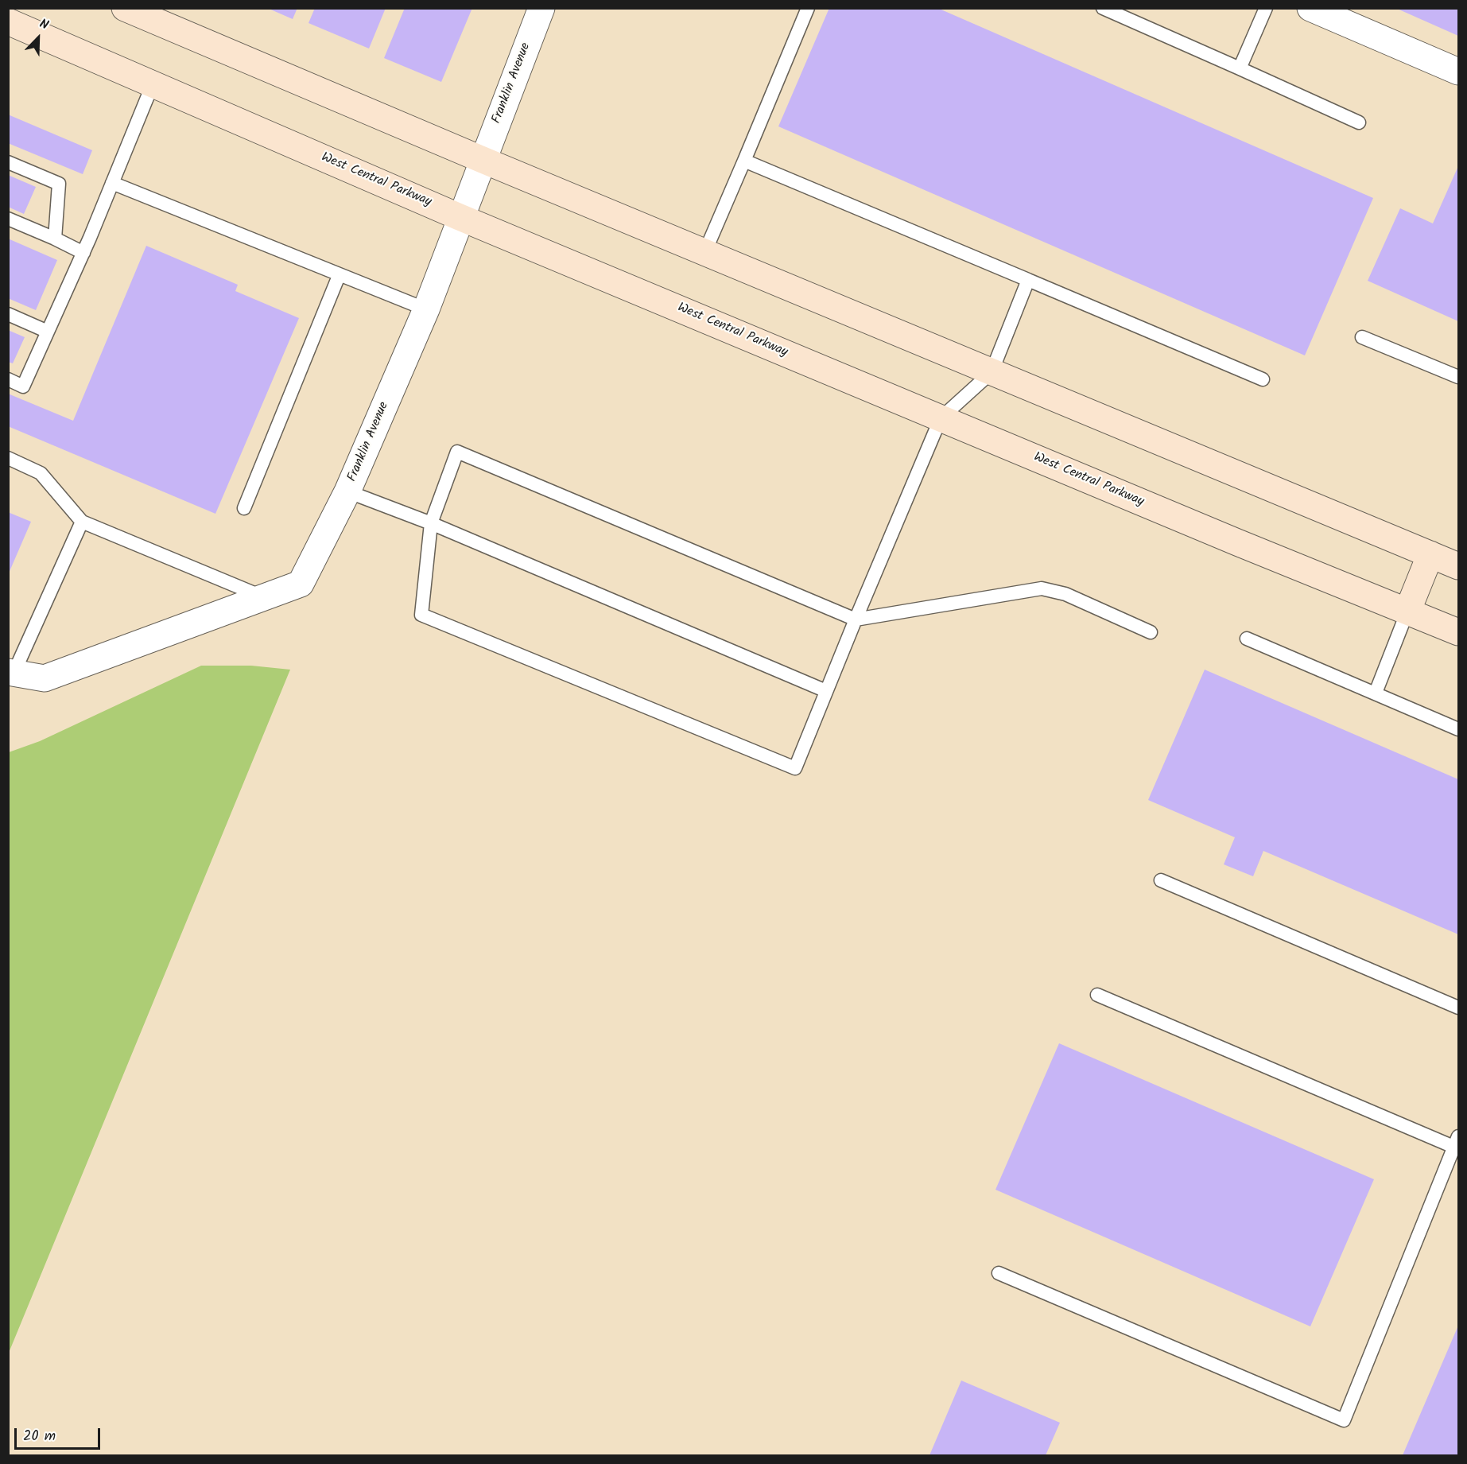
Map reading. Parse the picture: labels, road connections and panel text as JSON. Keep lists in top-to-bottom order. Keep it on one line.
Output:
{"streets":{"main road":["West Central Parkway"],"street":["Franklin Avenue"]},"crossings":[["Franklin Avenue","West Central Parkway"]],"scale_bar":"20 m","north":"top right"}
